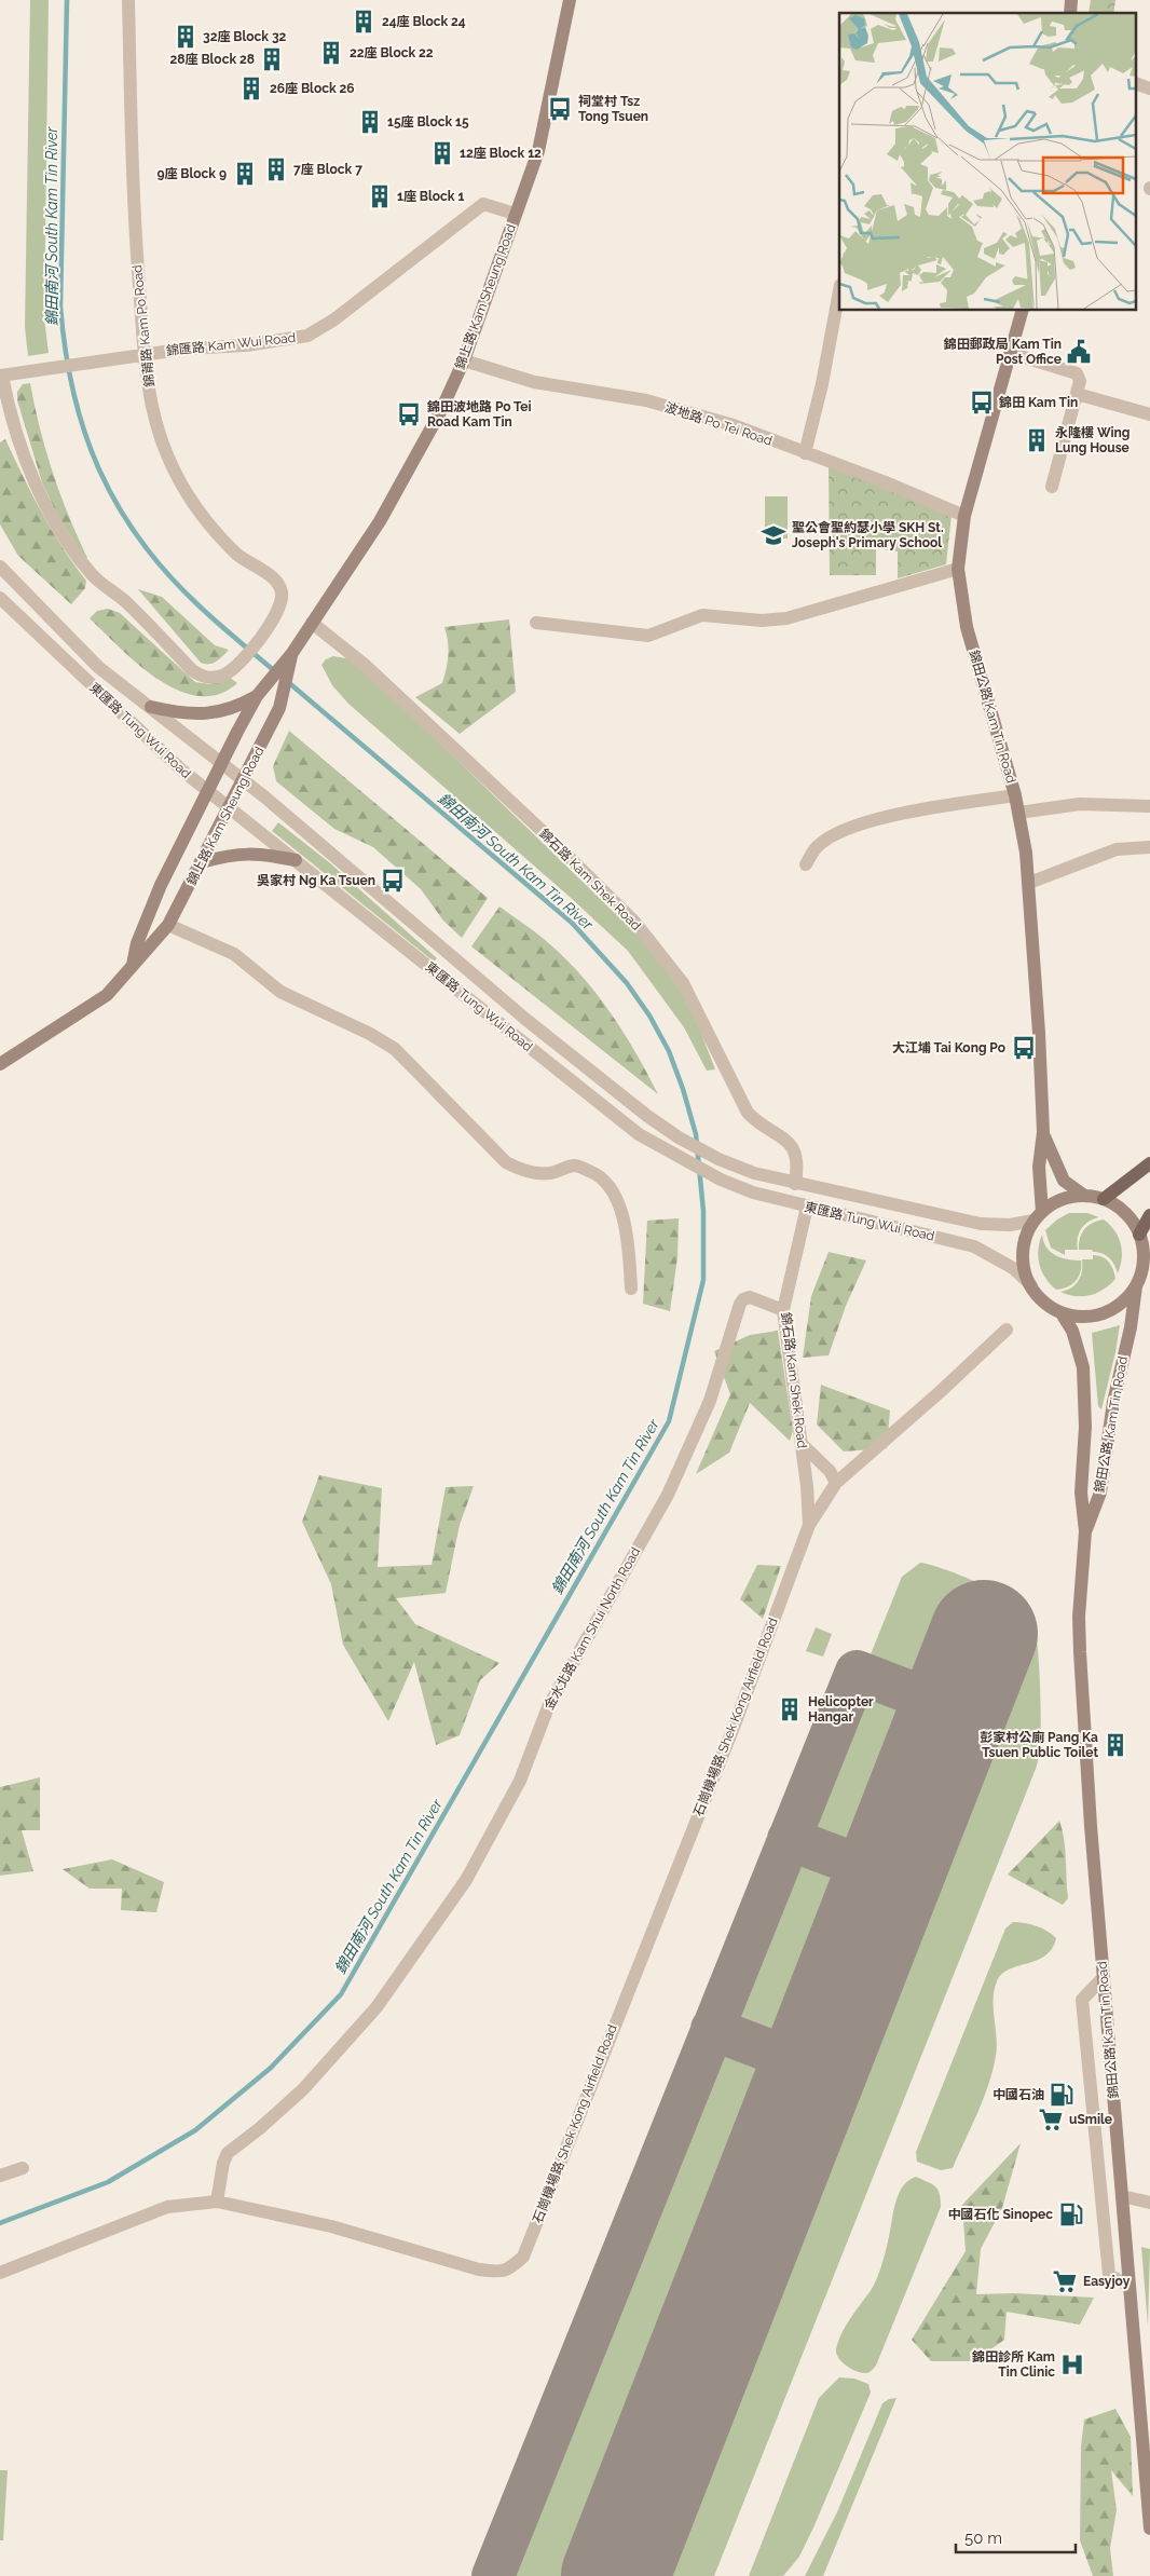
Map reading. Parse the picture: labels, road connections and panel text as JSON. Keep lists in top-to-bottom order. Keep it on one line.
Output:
{"streets":{"main road":["錦上路 Kam Sheung Road","錦田公路 Kam Tin Road"],"street":["錦莆路 Kam Po Road","錦匯路 Kam Wui Road","波地路 Po Tei Road","東匯路 Tung Wui Road","錦石路 Kam Shek Road","金水北路 Kam Shui North Road","石崗機場路 Shek Kong Airfield Road"]},"crossings":[["錦上路 Kam Sheung Road","錦匯路 Kam Wui Road"],["錦上路 Kam Sheung Road","波地路 Po Tei Road"],["錦上路 Kam Sheung Road","東匯路 Tung Wui Road"],["錦上路 Kam Sheung Road","錦石路 Kam Shek Road"],["錦莆路 Kam Po Road","錦匯路 Kam Wui Road"],["波地路 Po Tei Road","錦田公路 Kam Tin Road"],["錦田公路 Kam Tin Road","東匯路 Tung Wui Road"],["東匯路 Tung Wui Road","錦石路 Kam Shek Road"],["錦石路 Kam Shek Road","金水北路 Kam Shui North Road"],["錦石路 Kam Shek Road","石崗機場路 Shek Kong Airfield Road"],["金水北路 Kam Shui North Road","石崗機場路 Shek Kong Airfield Road"]],"water":["錦田南河 South Kam Tin River"],"places":{"building":["24座 Block 24","32座 Block 32","22座 Block 22","28座 Block 28","26座 Block 26","15座 Block 15","12座 Block 12","7座 Block 7","9座 Block 9","1座 Block 1","永隆樓 Wing Lung House","Helicopter Hangar","彭家村公廁 Pang Ka Tsuen Public Toilet"],"bus stop":["祠堂村 Tsz Tong Tsuen","錦田 Kam Tin","錦田波地路 Po Tei Road Kam Tin","吳家村 Ng Ka Tsuen","大江埔 Tai Kong Po"],"public building":["錦田郵政局 Kam Tin Post Office"],"school or university":["聖公會聖約瑟小學 SKH St. Joseph's Primary School"],"fuel station":["中國石油","中國石化 Sinopec"],"supermarket":["uSmile","Easyjoy"],"hospital":["錦田診所 Kam Tin Clinic"]},"scale_bar":"50 m"}
